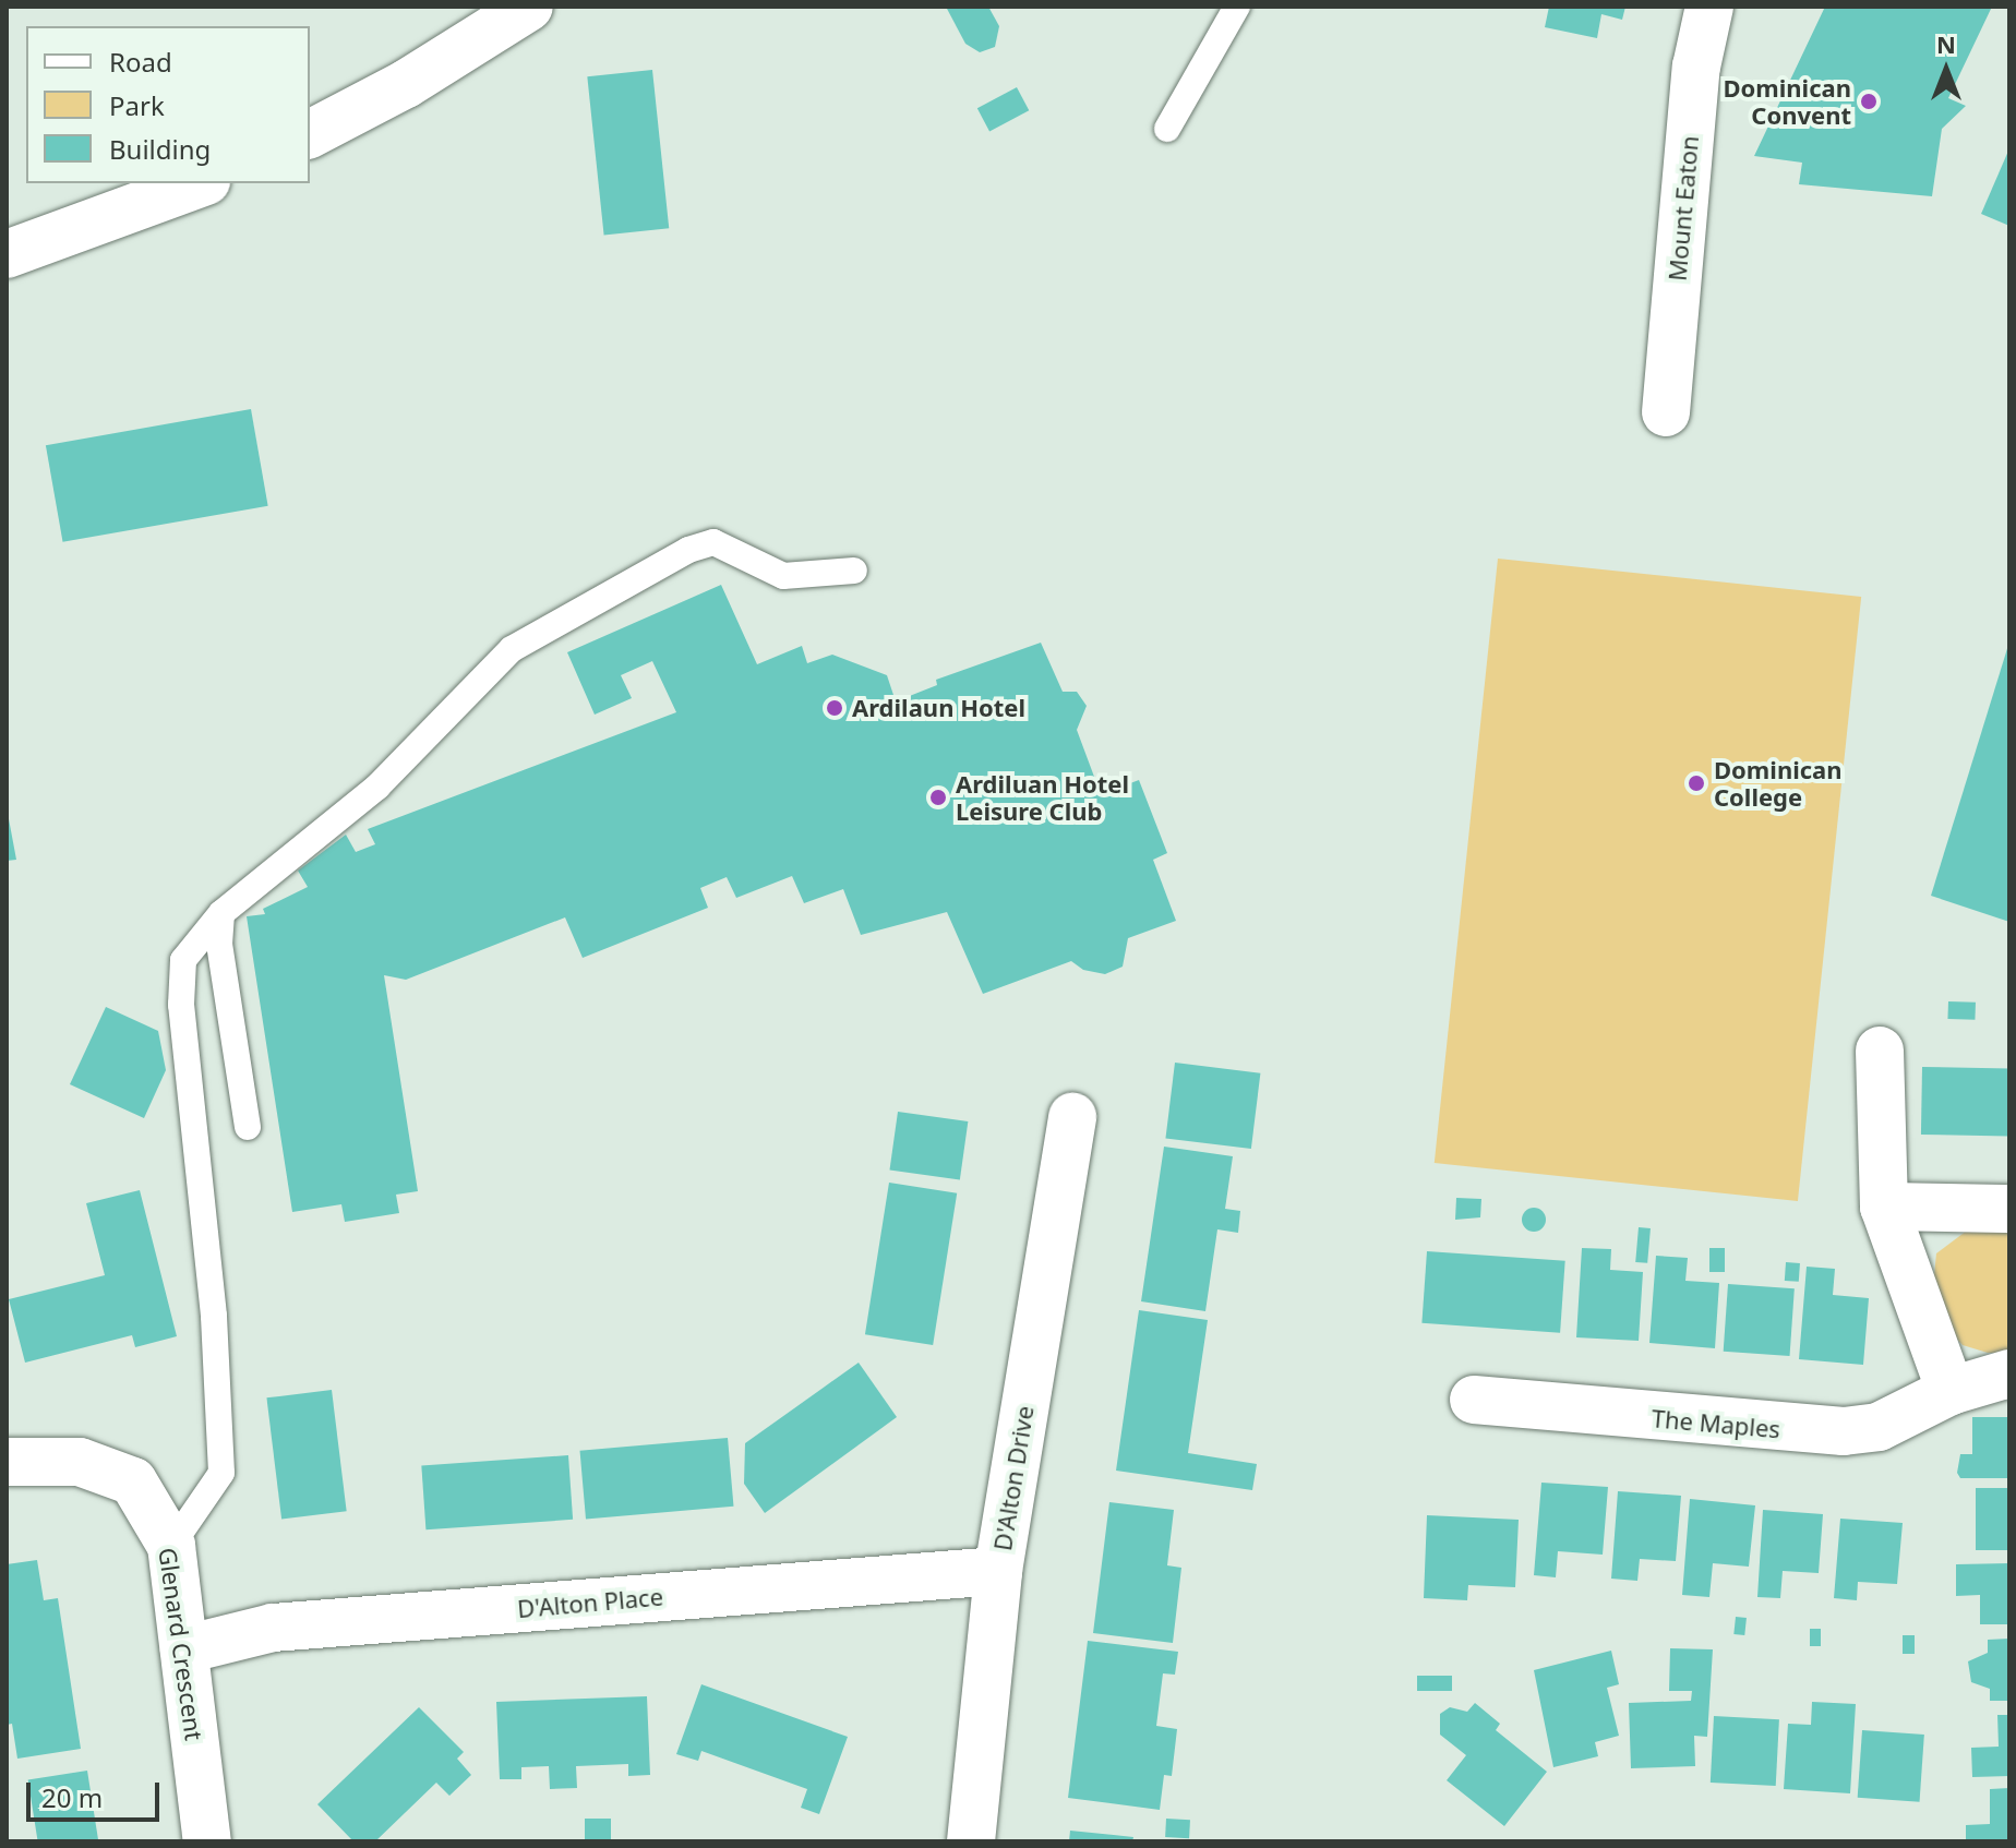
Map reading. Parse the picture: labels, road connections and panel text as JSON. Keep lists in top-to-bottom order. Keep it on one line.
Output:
{"streets":{"street":["Mount Eaton","The Maples","D'Alton Drive","D'Alton Place","Glenard Crescent"]},"crossings":[["D'Alton Drive","D'Alton Place"],["D'Alton Place","Glenard Crescent"]],"places":["Dominican Convent","Ardilaun Hotel","Dominican College","Ardiluan Hotel Leisure Club"],"legend":["Road","Park","Building"],"scale_bar":"20 m","north":"top"}
